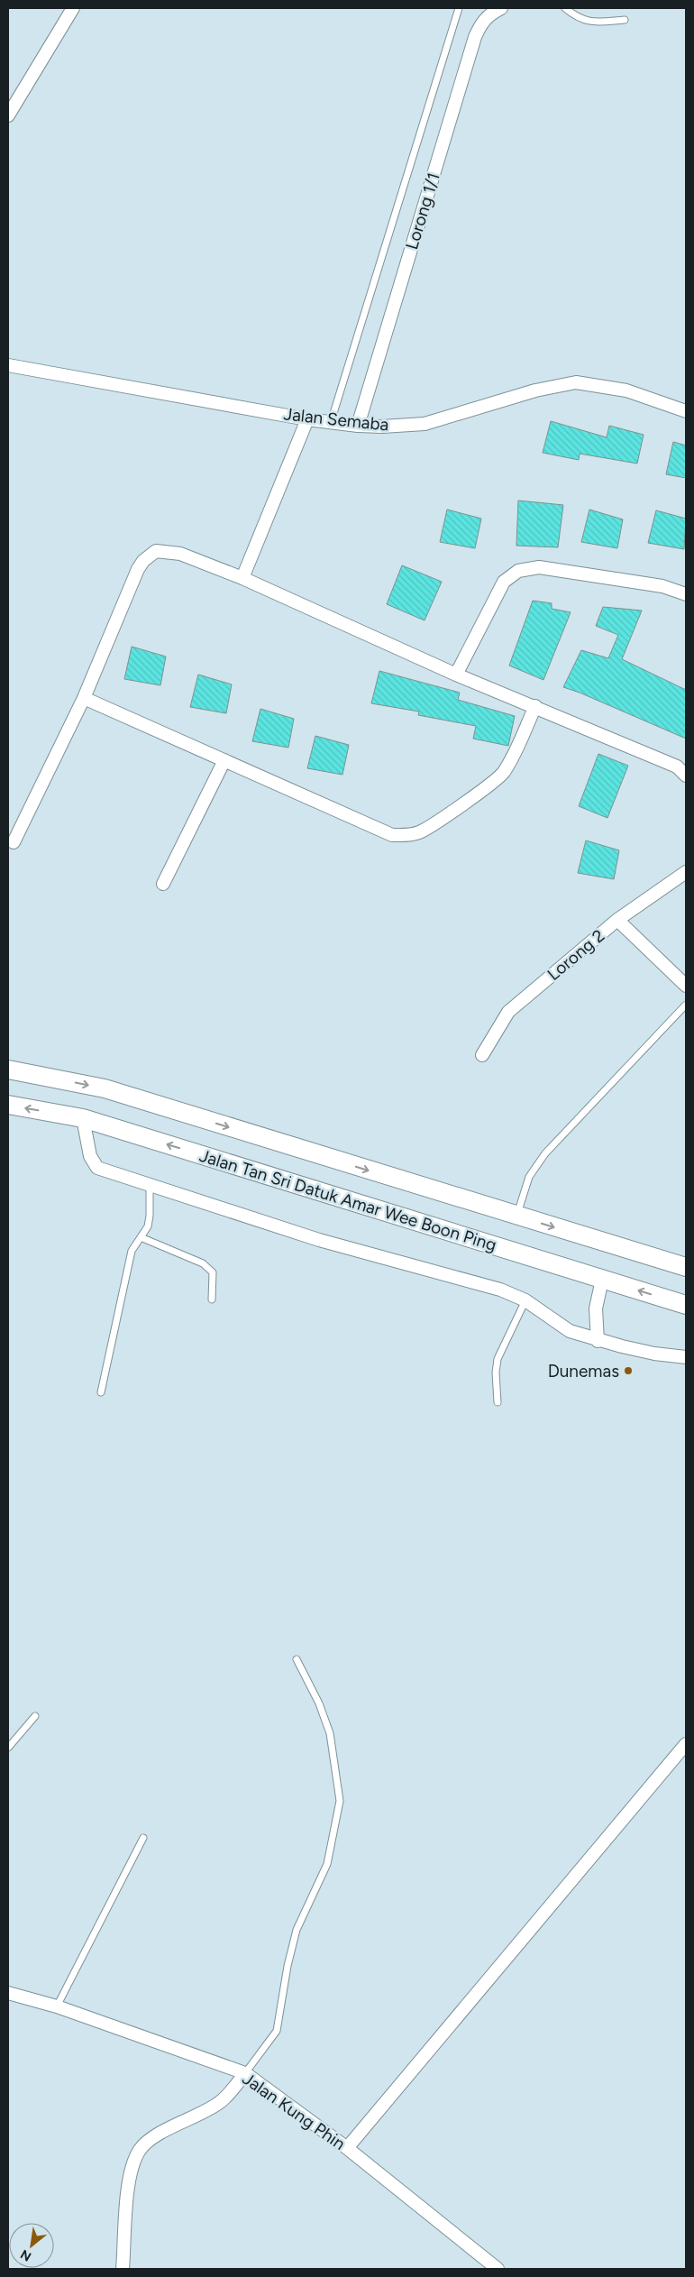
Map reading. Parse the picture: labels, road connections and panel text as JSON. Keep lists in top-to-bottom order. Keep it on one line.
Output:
{"streets":{"main road":["Jalan Tan Sri Datuk Amar Wee Boon Ping"],"street":["Lorong 1/1","Jalan Semaba","Lorong 2","Jalan Kung Phin"]},"crossings":[["Lorong 1/1","Jalan Semaba"]],"places":["Dunemas"],"north":"bottom left"}
